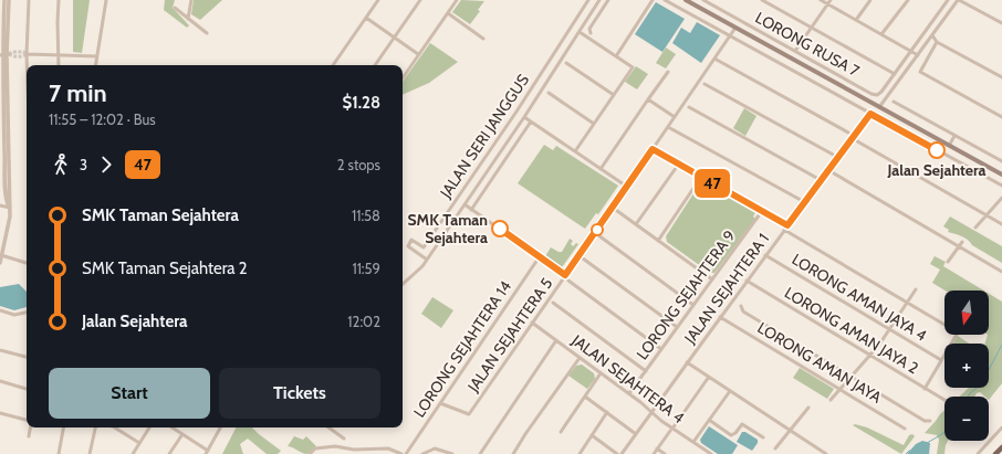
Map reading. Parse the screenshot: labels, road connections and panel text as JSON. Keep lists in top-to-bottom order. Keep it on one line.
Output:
{"streets":{"street":["LORONG RUSA 7","JALAN SERI JANGGUS","JALAN SEJAHTERA 1","LORONG SEJAHTERA 9","LORONG AMAN JAYA 4","LORONG AMAN JAYA 2","JALAN SEJAHTERA 5","LORONG SEJAHTERA 14","LORONG AMAN JAYA","JALAN SEJAHTERA 4"]},"crossings":[["JALAN SEJAHTERA 1","LORONG AMAN JAYA 4"],["JALAN SEJAHTERA 1","LORONG AMAN JAYA 2"],["JALAN SEJAHTERA 1","LORONG AMAN JAYA"],["JALAN SEJAHTERA 1","JALAN SEJAHTERA 4"],["LORONG SEJAHTERA 9","JALAN SEJAHTERA 4"],["JALAN SEJAHTERA 5","LORONG SEJAHTERA 14"],["JALAN SEJAHTERA 5","JALAN SEJAHTERA 4"]],"places":["Jalan Sejahtera","SMK Taman Sejahtera"],"lines":["bus line 47"],"north":"bottom","page":{"on_map":"47","heading":["7 min","11:55 – 12:02 · Bus","$1.28"],"legs":["3","47","2 stops"],"list":[{"name":"SMK Taman Sejahtera","value":"11:58"},{"name":"SMK Taman Sejahtera 2","value":"11:59"},{"name":"Jalan Sejahtera","value":"12:02"}],"map_buttons":["+","−"],"buttons":["Start","Tickets"]}}
